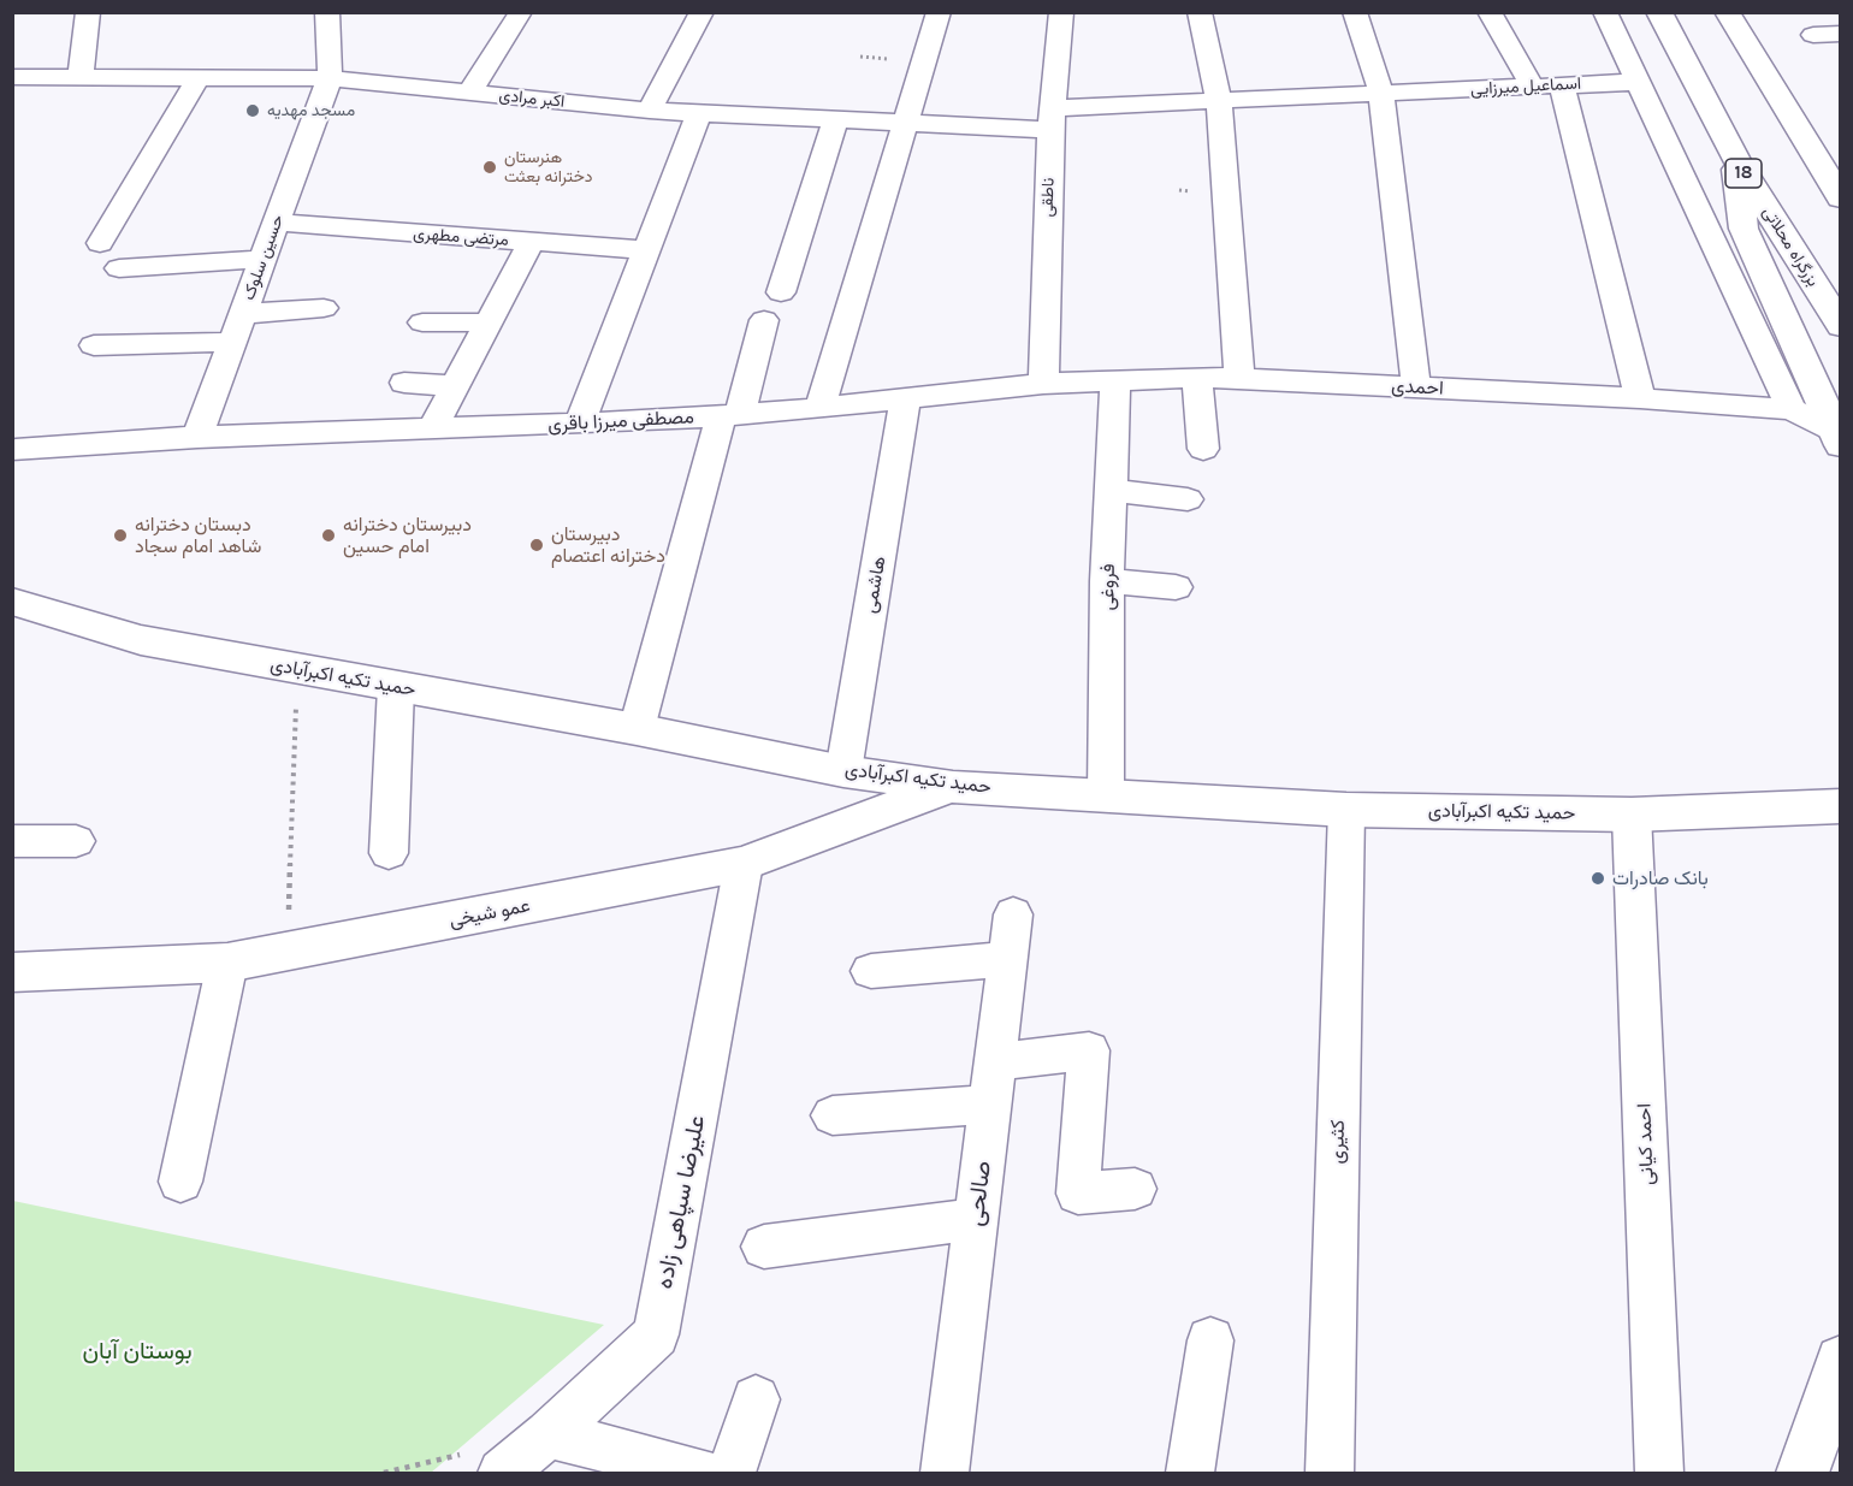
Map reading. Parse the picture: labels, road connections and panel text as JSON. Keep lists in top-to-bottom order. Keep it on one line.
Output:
{"streets":{"main road":["18","بزرگراه محلاتی","حمید تکیه اکبرآبادی","عمو شیخی"],"street":["اسماعیل میرزایی","اکبر مرادی","ناطقی","مرتضی مطهری","حسین سلوک","احمدی","مصطفی میرزا باقری","هاشمی","فروغی","کثیری","احمد کیانی","صالحی","علیرضا سپاهی زاده"]},"crossings":[["اسماعیل میرزایی","اکبر مرادی"],["اسماعیل میرزایی","ناطقی"],["اکبر مرادی","ناطقی"],["اکبر مرادی","حسین سلوک"],["ناطقی","احمدی"],["ناطقی","مصطفی میرزا باقری"],["مرتضی مطهری","حسین سلوک"],["حسین سلوک","مصطفی میرزا باقری"],["احمدی","مصطفی میرزا باقری"],["احمدی","فروغی"],["مصطفی میرزا باقری","هاشمی"],["هاشمی","حمید تکیه اکبرآبادی"],["فروغی","حمید تکیه اکبرآبادی"],["حمید تکیه اکبرآبادی","عمو شیخی"],["حمید تکیه اکبرآبادی","کثیری"],["حمید تکیه اکبرآبادی","احمد کیانی"],["عمو شیخی","علیرضا سپاهی زاده"]],"parks":["بوستان آبان"],"places":["مسجد مهدیه","هنرستان دخترانه بعثت","دبستان دخترانه شاهد امام سجاد","دبیرستان دخترانه امام حسین","دبیرستان دخترانه اعتصام","بانک صادرات"]}
